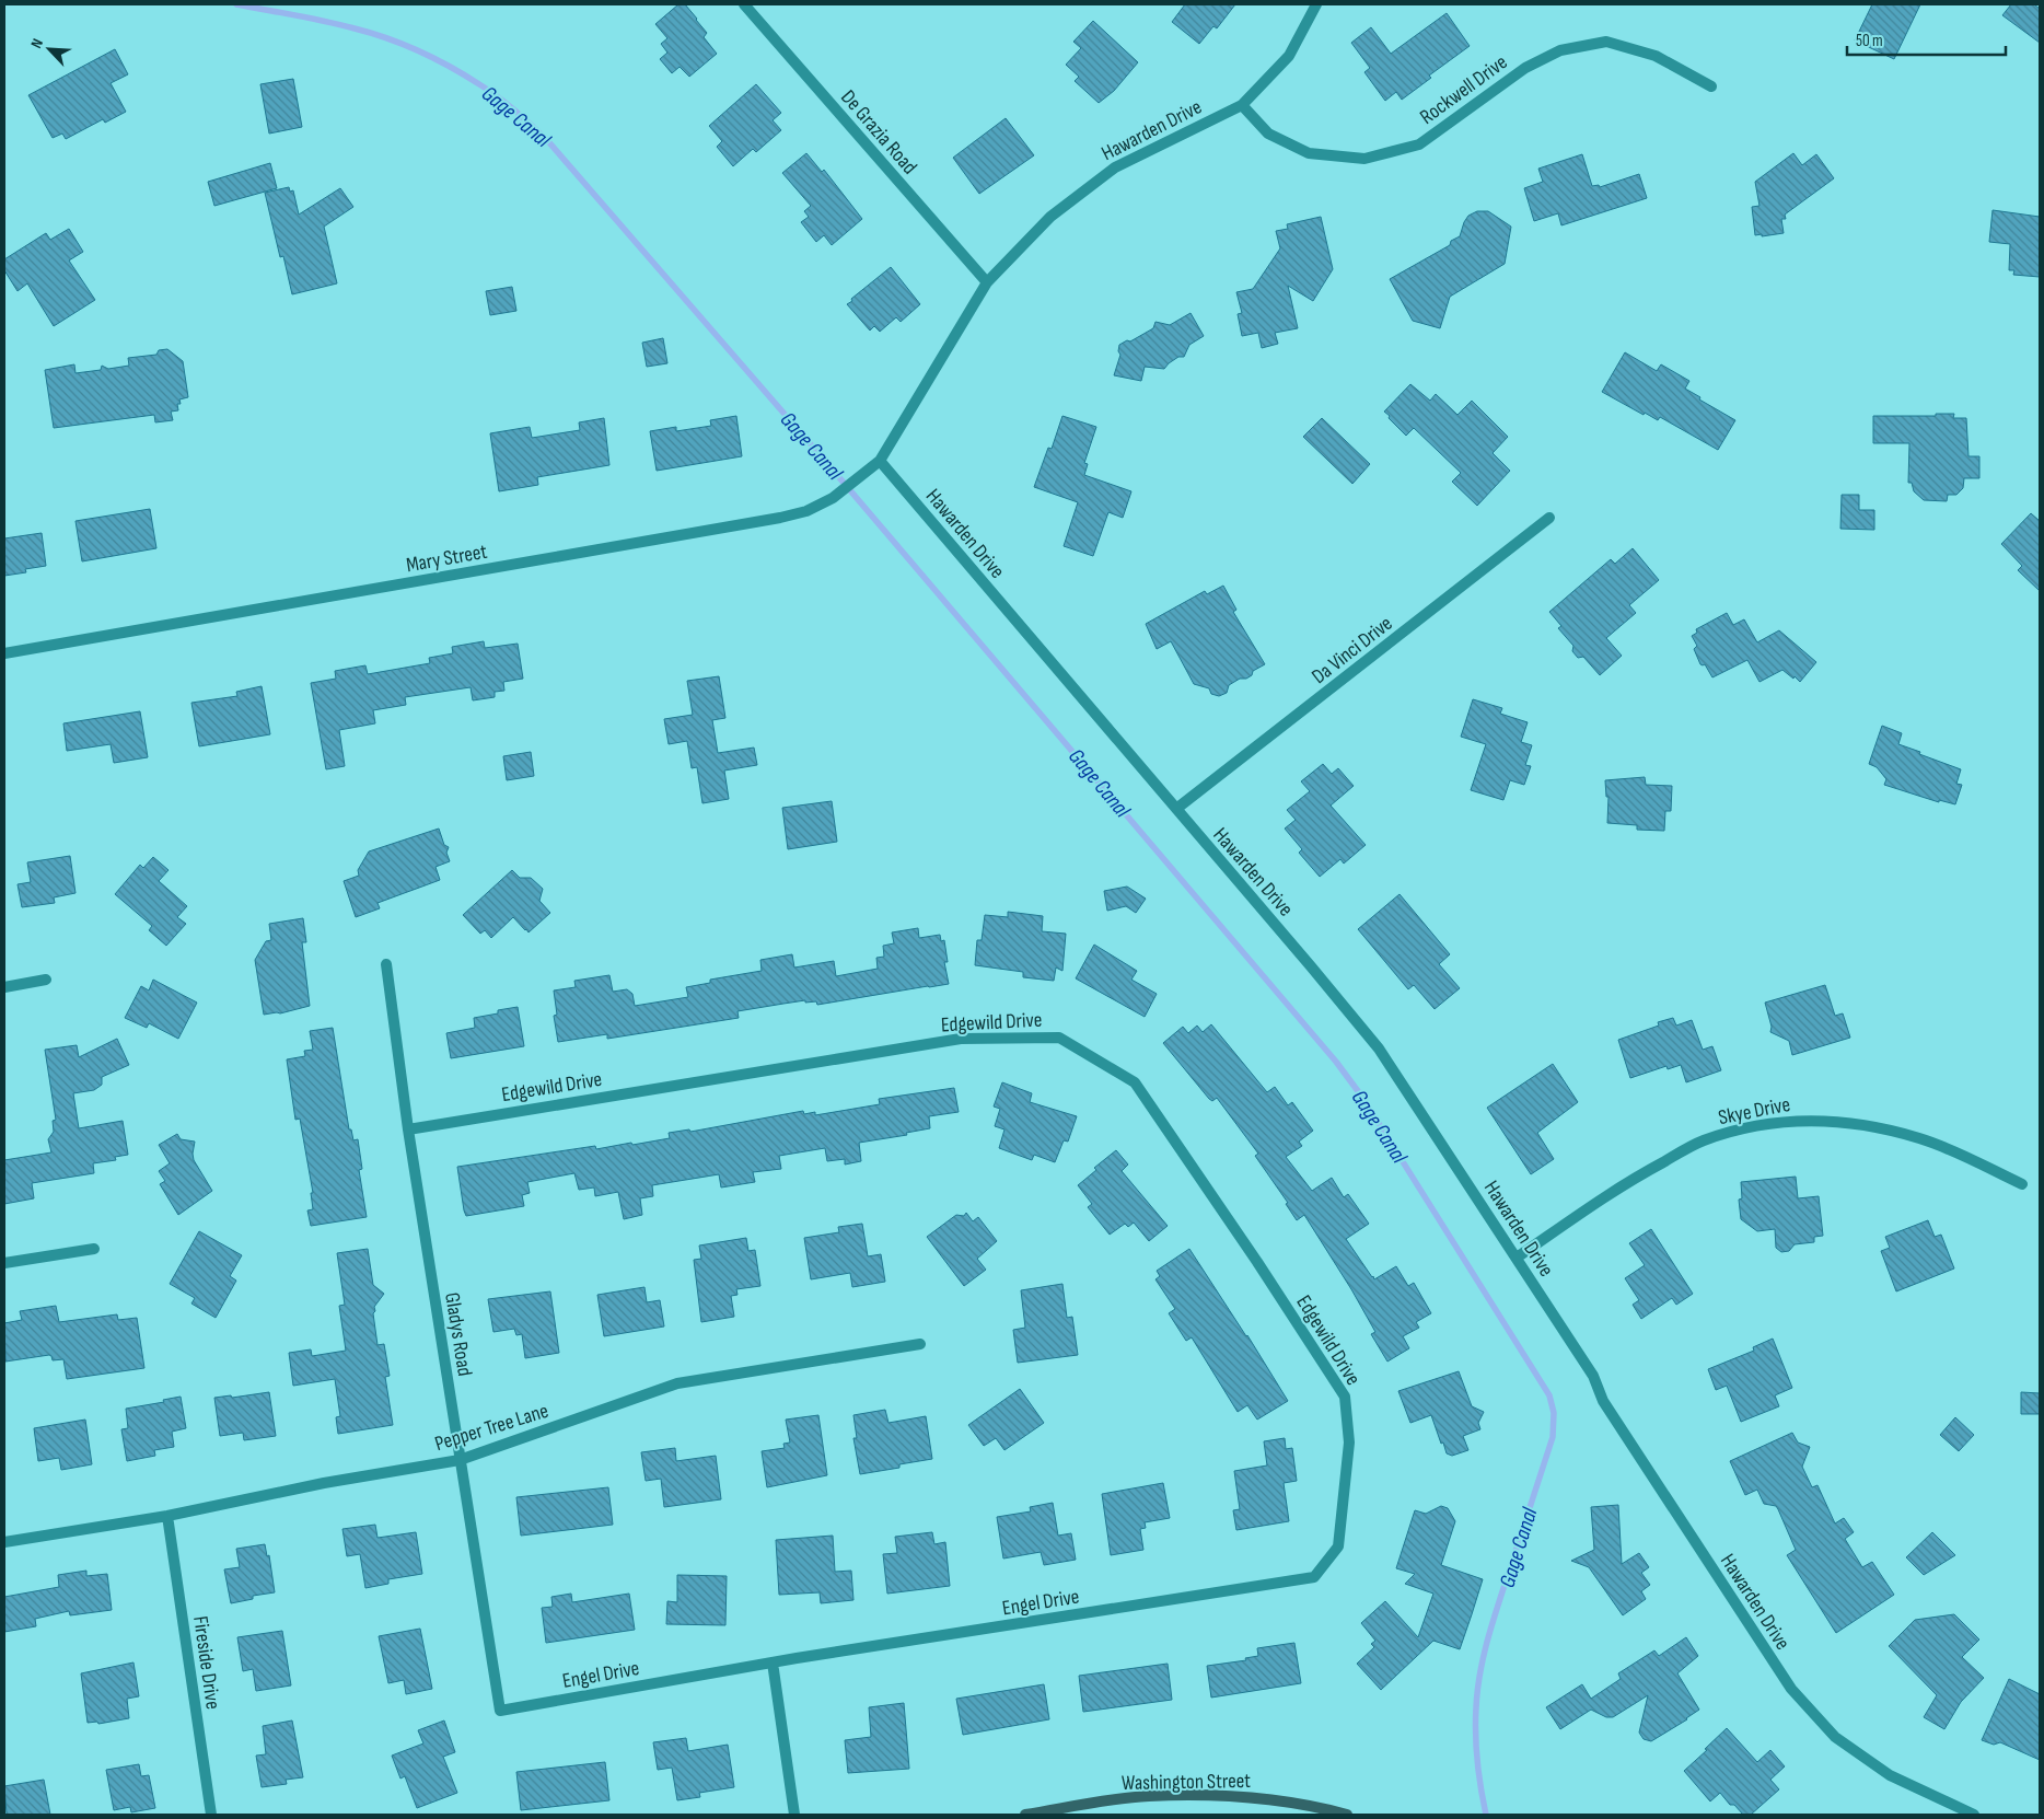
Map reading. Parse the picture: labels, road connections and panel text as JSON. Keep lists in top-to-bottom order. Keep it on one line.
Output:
{"streets":{"main road":["Washington Street"],"street":["Rockwell Drive","Hawarden Drive","De Grazia Road","Mary Street","Da Vinci Drive","Edgewild Drive","Skye Drive","Gladys Road","Pepper Tree Lane","Engel Drive","Fireside Drive"]},"crossings":[["Rockwell Drive","Hawarden Drive"],["Hawarden Drive","De Grazia Road"],["Hawarden Drive","Mary Street"],["Hawarden Drive","Da Vinci Drive"],["Hawarden Drive","Skye Drive"],["Edgewild Drive","Gladys Road"],["Edgewild Drive","Engel Drive"],["Gladys Road","Pepper Tree Lane"],["Gladys Road","Engel Drive"],["Pepper Tree Lane","Fireside Drive"]],"water":["Gage Canal"],"scale_bar":"50 m","north":"top left"}
